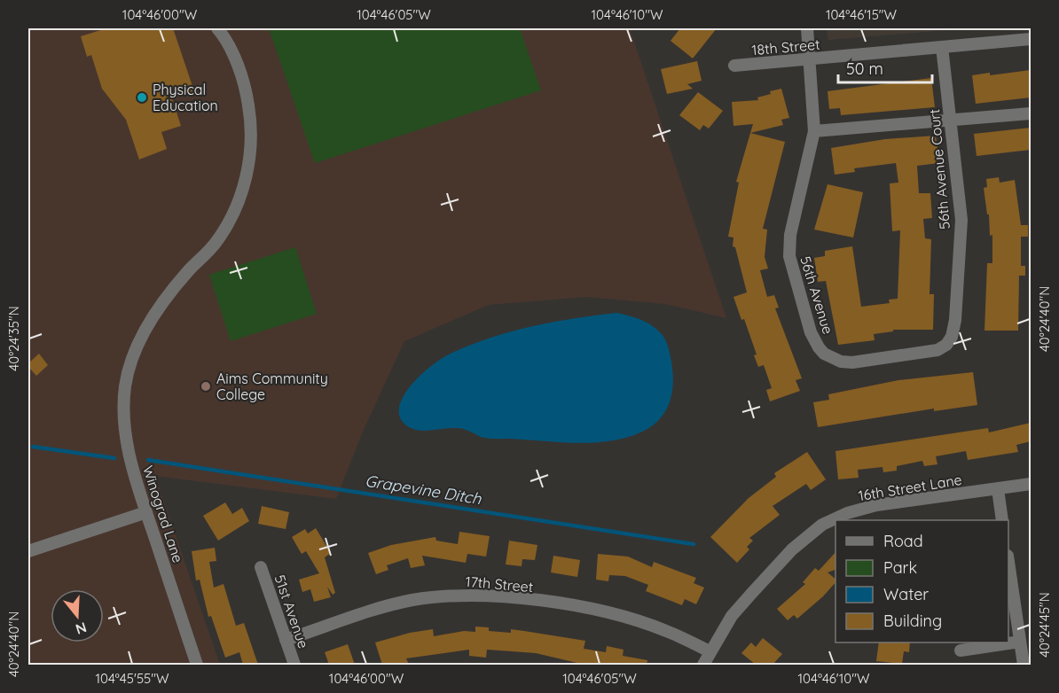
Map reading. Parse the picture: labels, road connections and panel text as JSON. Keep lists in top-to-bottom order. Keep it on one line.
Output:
{"streets":{"street":["18th Street","56th Avenue Court","56th Avenue","16th Street Lane","Winograd Lane","17th Street","51st Avenue"]},"crossings":[["18th Street","56th Avenue Court"],["18th Street","56th Avenue"],["56th Avenue Court","56th Avenue"],["16th Street Lane","17th Street"],["17th Street","51st Avenue"]],"water":["Grapevine Ditch"],"places":["Physical Education","Aims Community College"],"legend":["Road","Park","Water","Building"],"scale_bar":"50 m","north":"bottom","coordinates":["104°46'00\"W","104°46'05\"W","104°46'10\"W","104°46'15\"W","40°24'40\"N","40°24'35\"N","40°24'45\"N","104°45'55\"W"]}
